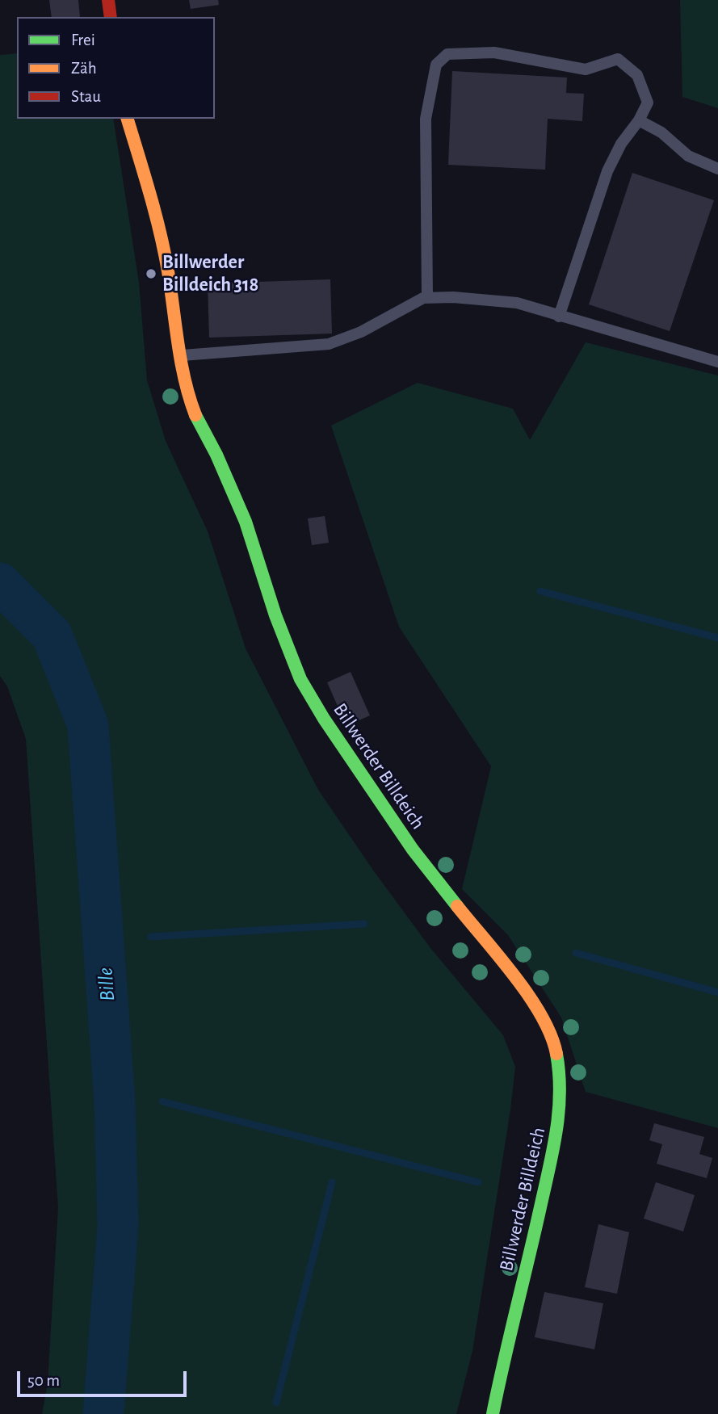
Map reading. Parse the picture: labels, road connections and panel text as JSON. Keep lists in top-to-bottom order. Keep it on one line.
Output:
{"streets":{"street":["Billwerder Billdeich"]},"water":["Bille"],"places":["Billwerder Billdeich 318"],"legend":["Frei","Zäh","Stau"],"scale_bar":"50 m"}
